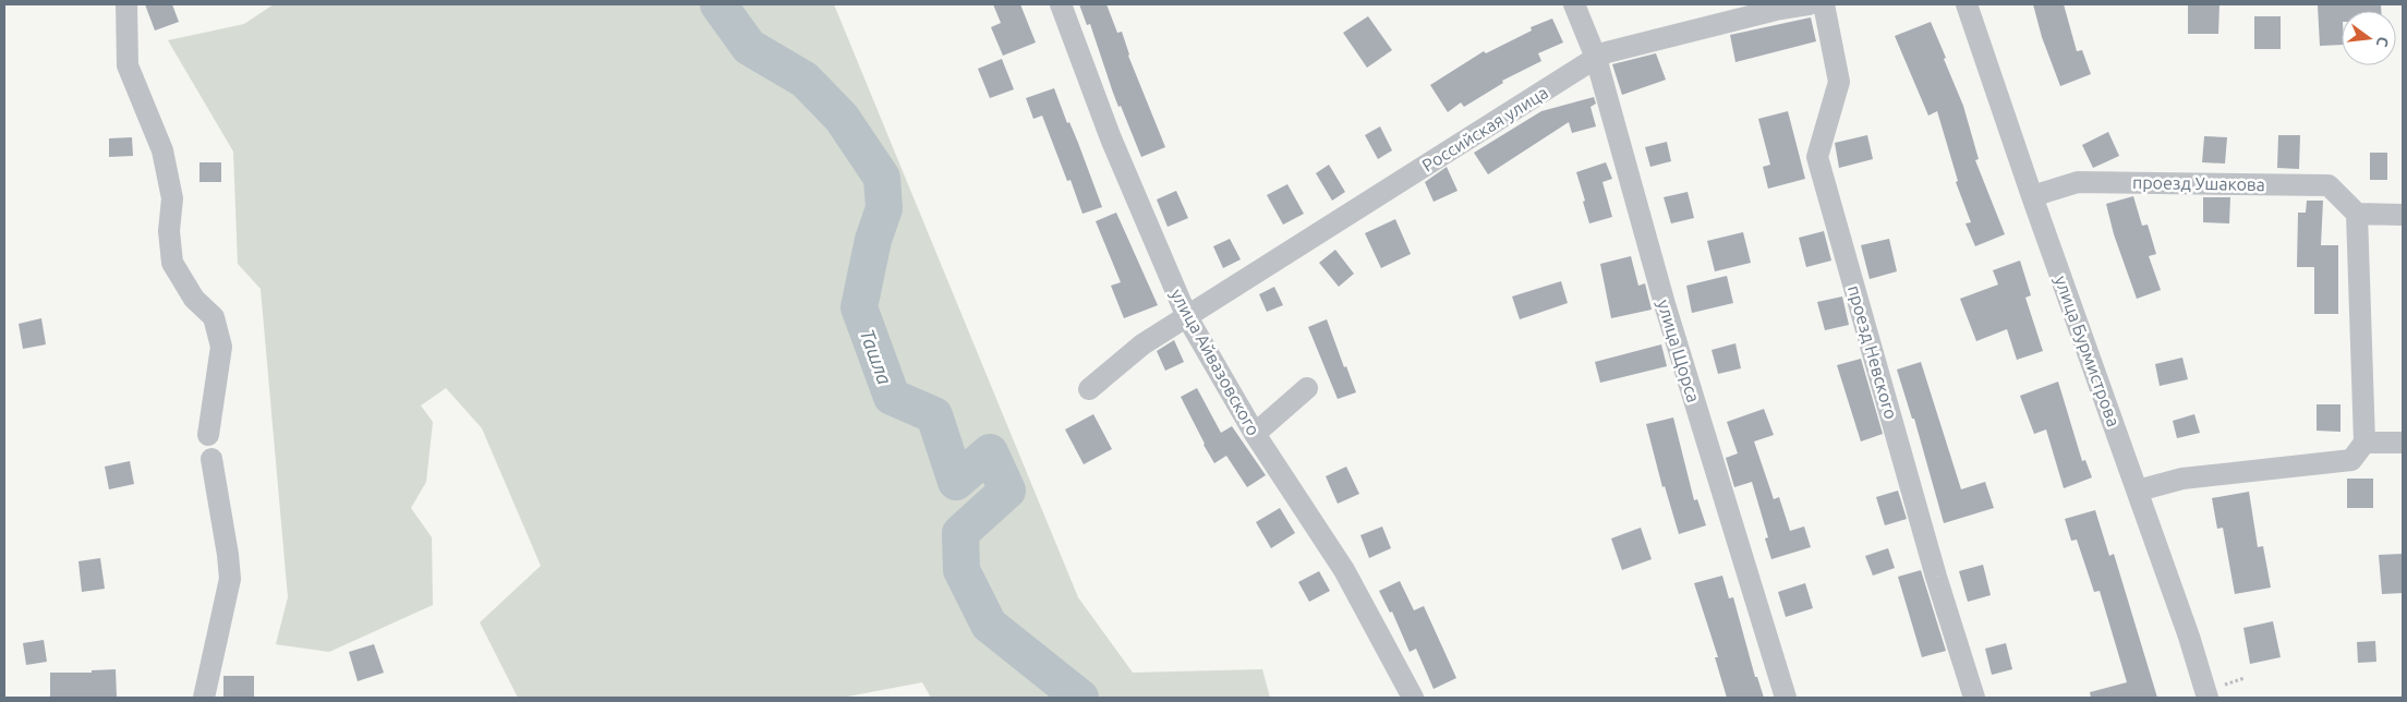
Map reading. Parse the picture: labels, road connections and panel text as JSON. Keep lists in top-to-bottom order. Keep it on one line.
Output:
{"streets":{"street":["Российская улица","проезд Ушакова","улица Щорса","улица Бурмистрова","проезд Невского","улица Айвазовского"]},"crossings":[["Российская улица","улица Щорса"],["Российская улица","улица Айвазовского"],["проезд Ушакова","улица Бурмистрова"]],"water":["Ташла"],"north":"right"}
